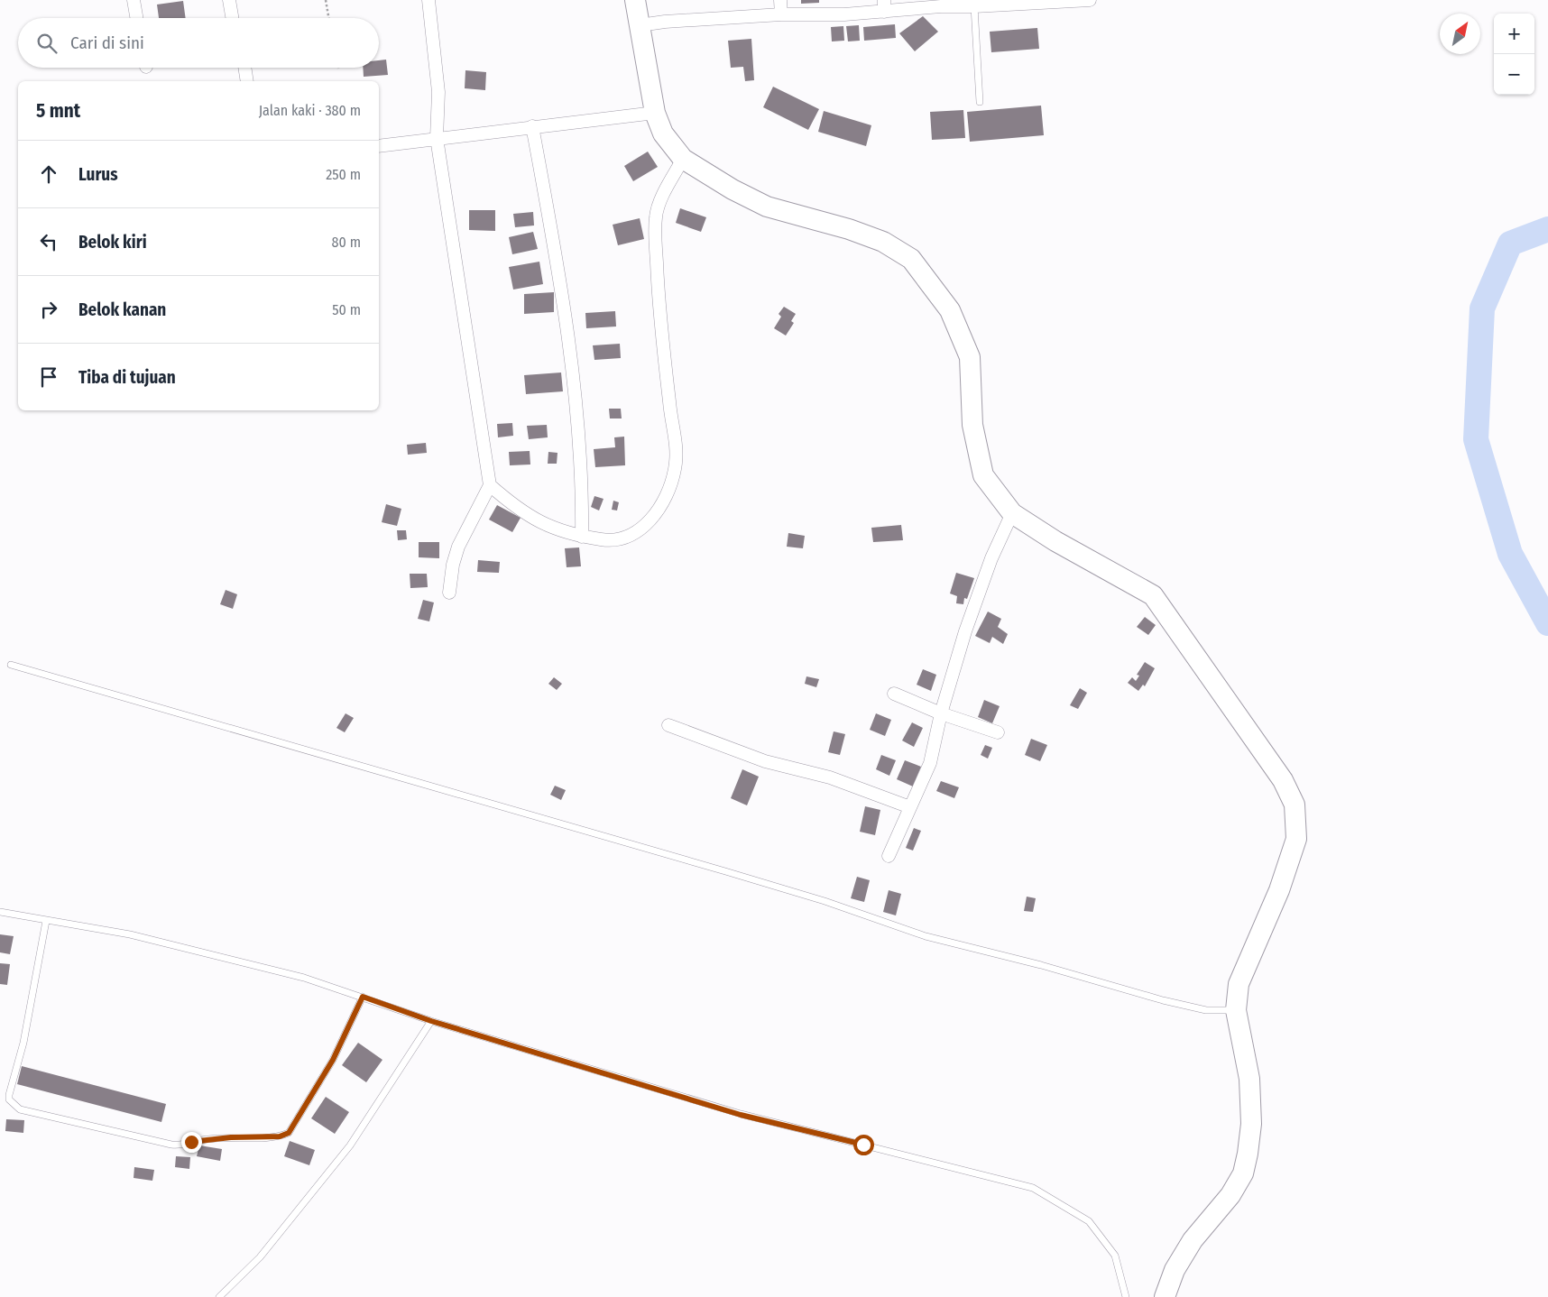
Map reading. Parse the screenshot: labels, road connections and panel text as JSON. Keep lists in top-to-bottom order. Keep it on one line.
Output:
{"north":"top right","page":{"map_buttons":["+","−"],"search":"Cari di sini","heading":["5 mnt","Jalan kaki · 380 m"],"list":[["Lurus","250 m"],["Belok kiri","80 m"],["Belok kanan","50 m"],"Tiba di tujuan"]}}
